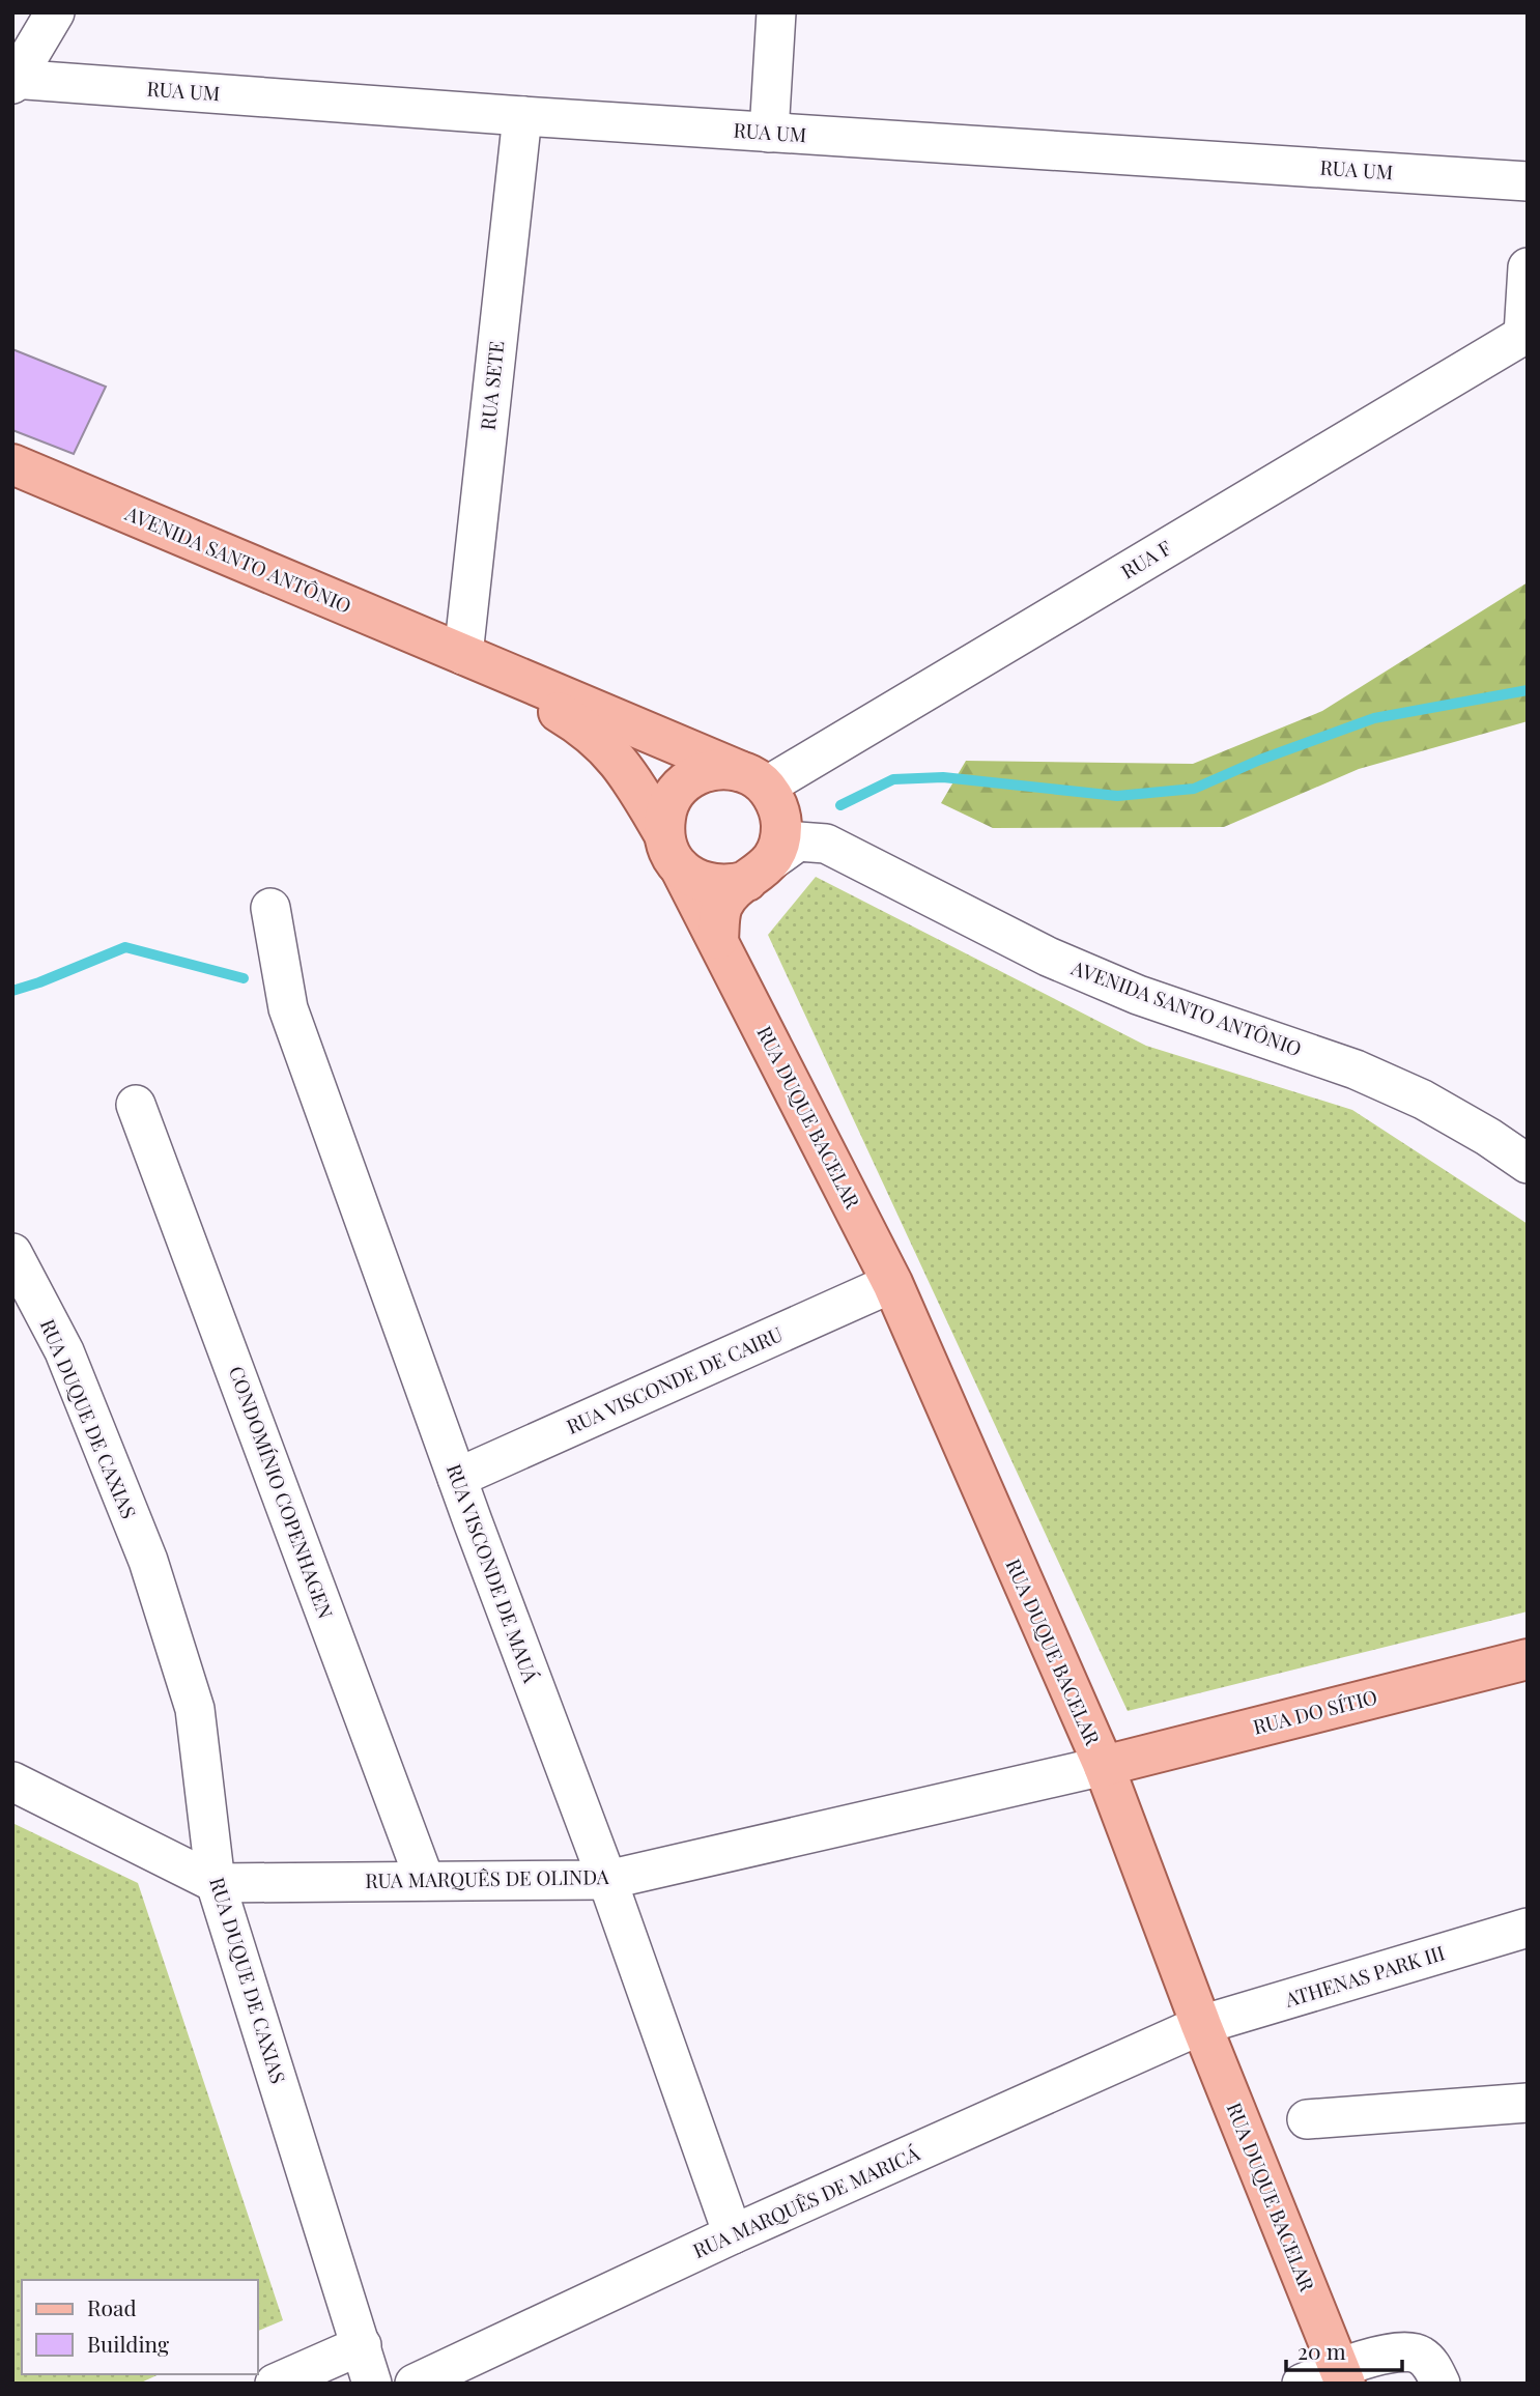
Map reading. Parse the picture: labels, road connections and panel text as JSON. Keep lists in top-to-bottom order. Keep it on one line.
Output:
{"streets":{"main road":["AVENIDA SANTO ANTÔNIO","RUA DUQUE BACELAR","RUA DO SÍTIO"],"street":["RUA UM","RUA SETE","RUA F","RUA VISCONDE DE CAIRU","RUA DUQUE DE CAXIAS","CONDOMÍNIO COPENHAGEN","RUA VISCONDE DE MAUÁ","RUA MARQUÊS DE OLINDA","ATHENAS PARK III","RUA MARQUÊS DE MARICÁ"]},"crossings":[["RUA UM","RUA SETE"],["RUA SETE","AVENIDA SANTO ANTÔNIO"],["AVENIDA SANTO ANTÔNIO","RUA F"],["AVENIDA SANTO ANTÔNIO","RUA DUQUE BACELAR"],["RUA DUQUE BACELAR","RUA VISCONDE DE CAIRU"],["RUA DUQUE BACELAR","RUA DO SÍTIO"],["RUA DUQUE BACELAR","RUA MARQUÊS DE OLINDA"],["RUA DUQUE BACELAR","ATHENAS PARK III"],["RUA DUQUE BACELAR","RUA MARQUÊS DE MARICÁ"],["RUA VISCONDE DE CAIRU","RUA VISCONDE DE MAUÁ"],["RUA DUQUE DE CAXIAS","RUA MARQUÊS DE OLINDA"],["CONDOMÍNIO COPENHAGEN","RUA MARQUÊS DE OLINDA"],["RUA VISCONDE DE MAUÁ","RUA MARQUÊS DE OLINDA"],["RUA VISCONDE DE MAUÁ","RUA MARQUÊS DE MARICÁ"],["RUA DO SÍTIO","RUA MARQUÊS DE OLINDA"],["ATHENAS PARK III","RUA MARQUÊS DE MARICÁ"]],"legend":["Road","Building"],"scale_bar":"20 m"}
